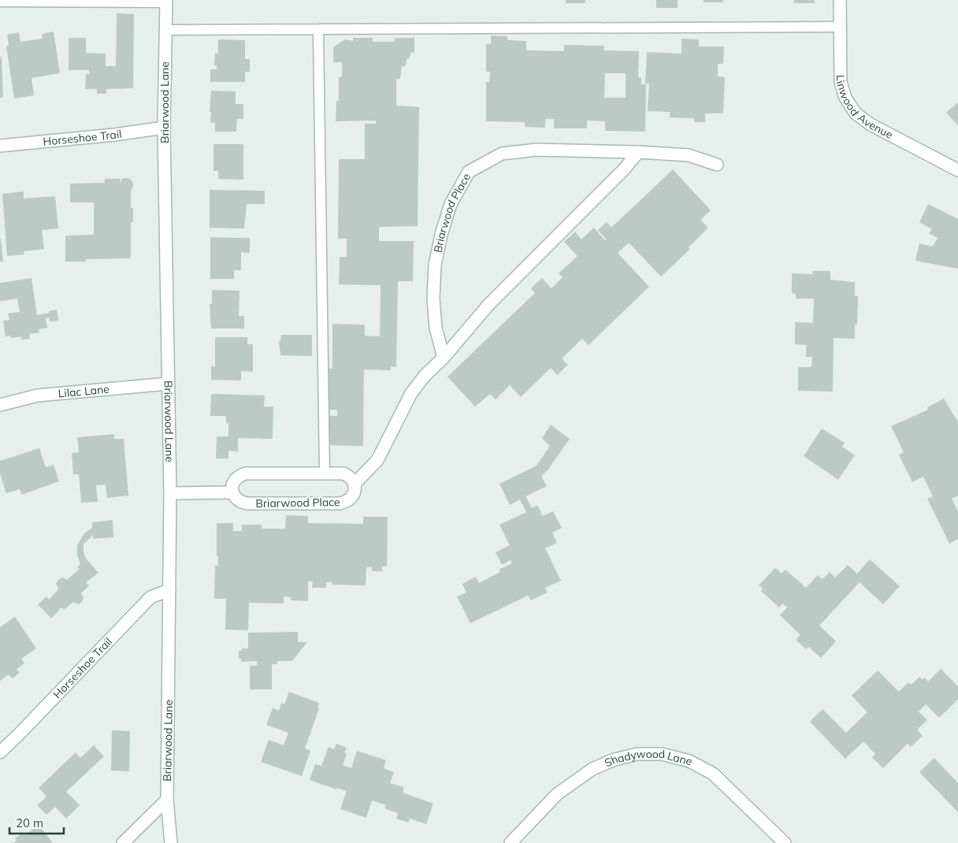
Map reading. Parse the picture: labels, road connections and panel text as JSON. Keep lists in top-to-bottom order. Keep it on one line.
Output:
{"streets":{"street":["Briarwood Lane","Linwood Avenue","Horseshoe Trail","Briarwood Place","Lilac Lane","Shadywood Lane"]},"crossings":[["Briarwood Lane","Horseshoe Trail"],["Briarwood Lane","Lilac Lane"]],"scale_bar":"20 m"}
